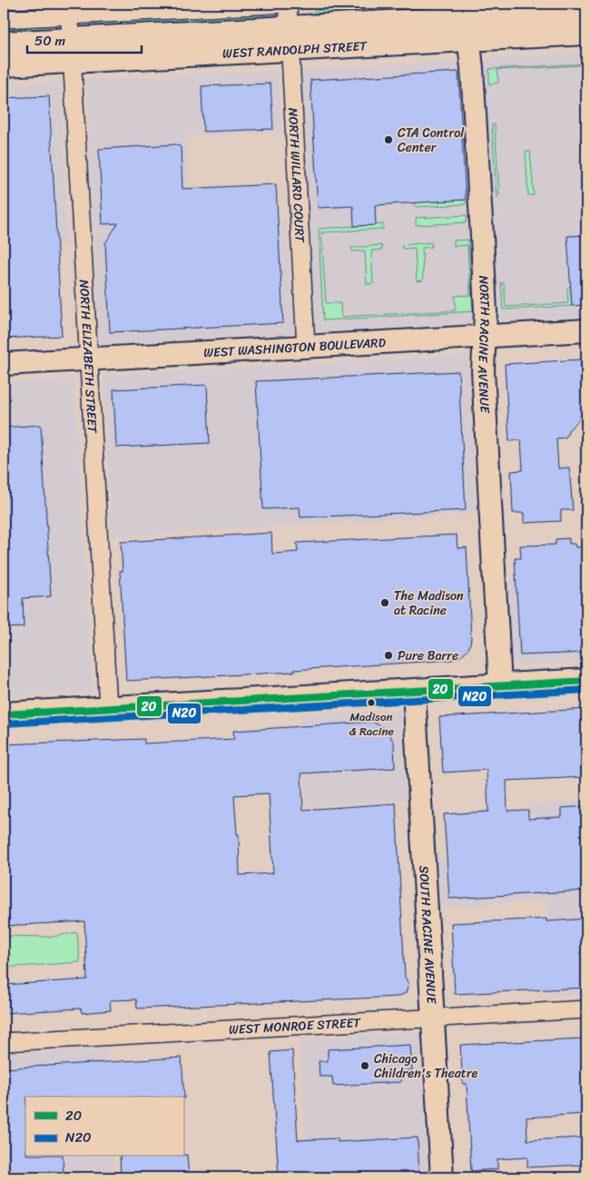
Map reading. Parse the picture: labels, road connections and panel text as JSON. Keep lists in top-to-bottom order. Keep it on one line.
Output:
{"streets":{"main road":["WEST RANDOLPH STREET"],"street":["NORTH WILLARD COURT","NORTH RACINE AVENUE","WEST WASHINGTON BOULEVARD","NORTH ELIZABETH STREET","SOUTH RACINE AVENUE","WEST MONROE STREET"]},"crossings":[["WEST RANDOLPH STREET","NORTH WILLARD COURT"],["WEST RANDOLPH STREET","NORTH RACINE AVENUE"],["WEST RANDOLPH STREET","NORTH ELIZABETH STREET"],["NORTH WILLARD COURT","WEST WASHINGTON BOULEVARD"],["NORTH RACINE AVENUE","WEST WASHINGTON BOULEVARD"],["WEST WASHINGTON BOULEVARD","NORTH ELIZABETH STREET"],["SOUTH RACINE AVENUE","WEST MONROE STREET"]],"places":["CTA Control Center","The Madison at Racine","Pure Barre","Madison & Racine","Chicago Children's Theatre"],"lines":["transit line 20","transit line N20"],"legend":["20","N20"],"scale_bar":"50 m"}
